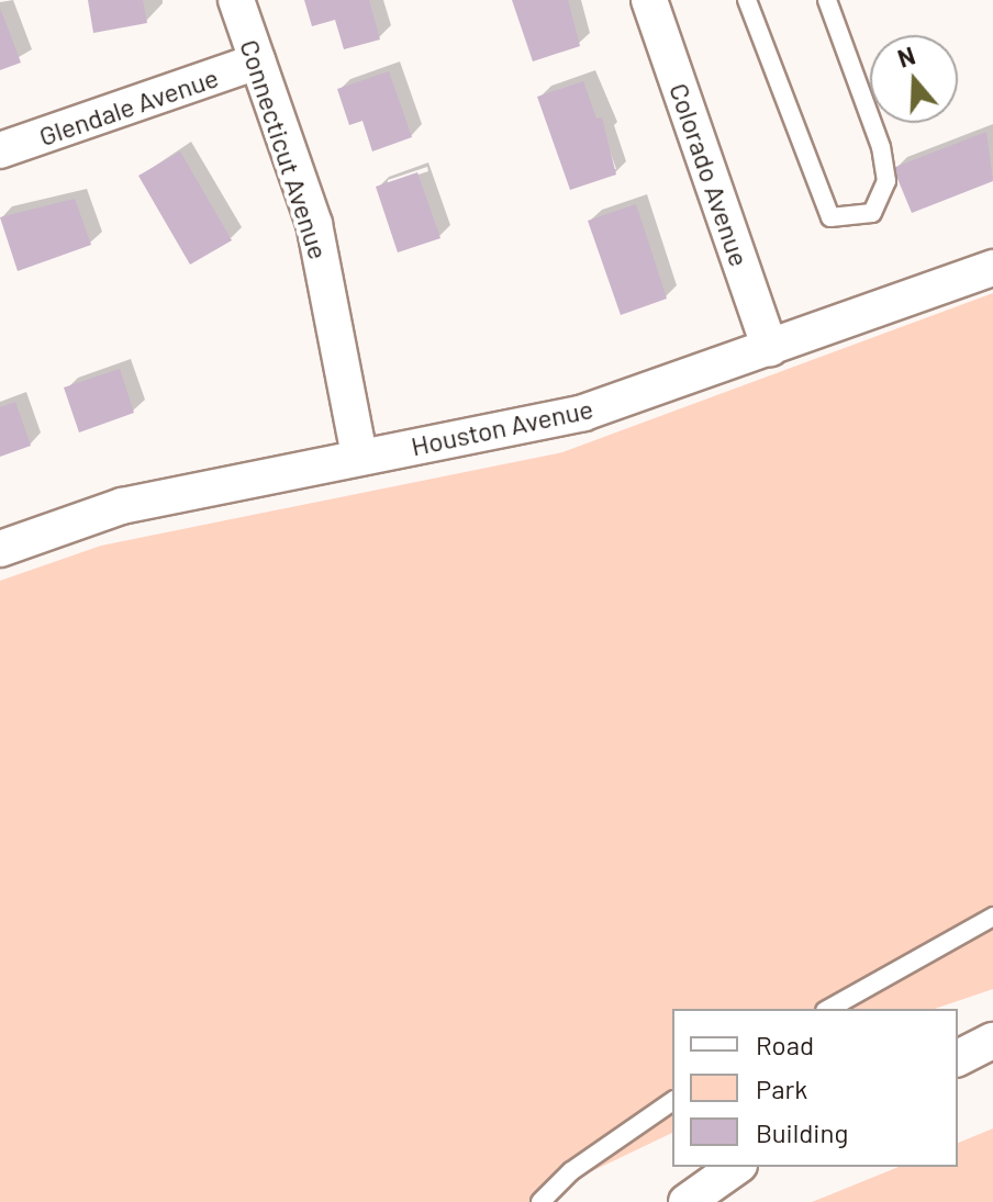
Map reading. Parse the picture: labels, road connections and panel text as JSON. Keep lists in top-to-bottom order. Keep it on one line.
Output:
{"streets":{"street":["Glendale Avenue","Connecticut Avenue","Colorado Avenue","Houston Avenue"]},"crossings":[["Glendale Avenue","Connecticut Avenue"],["Connecticut Avenue","Houston Avenue"],["Colorado Avenue","Houston Avenue"]],"legend":["Road","Park","Building"],"north":"top"}
